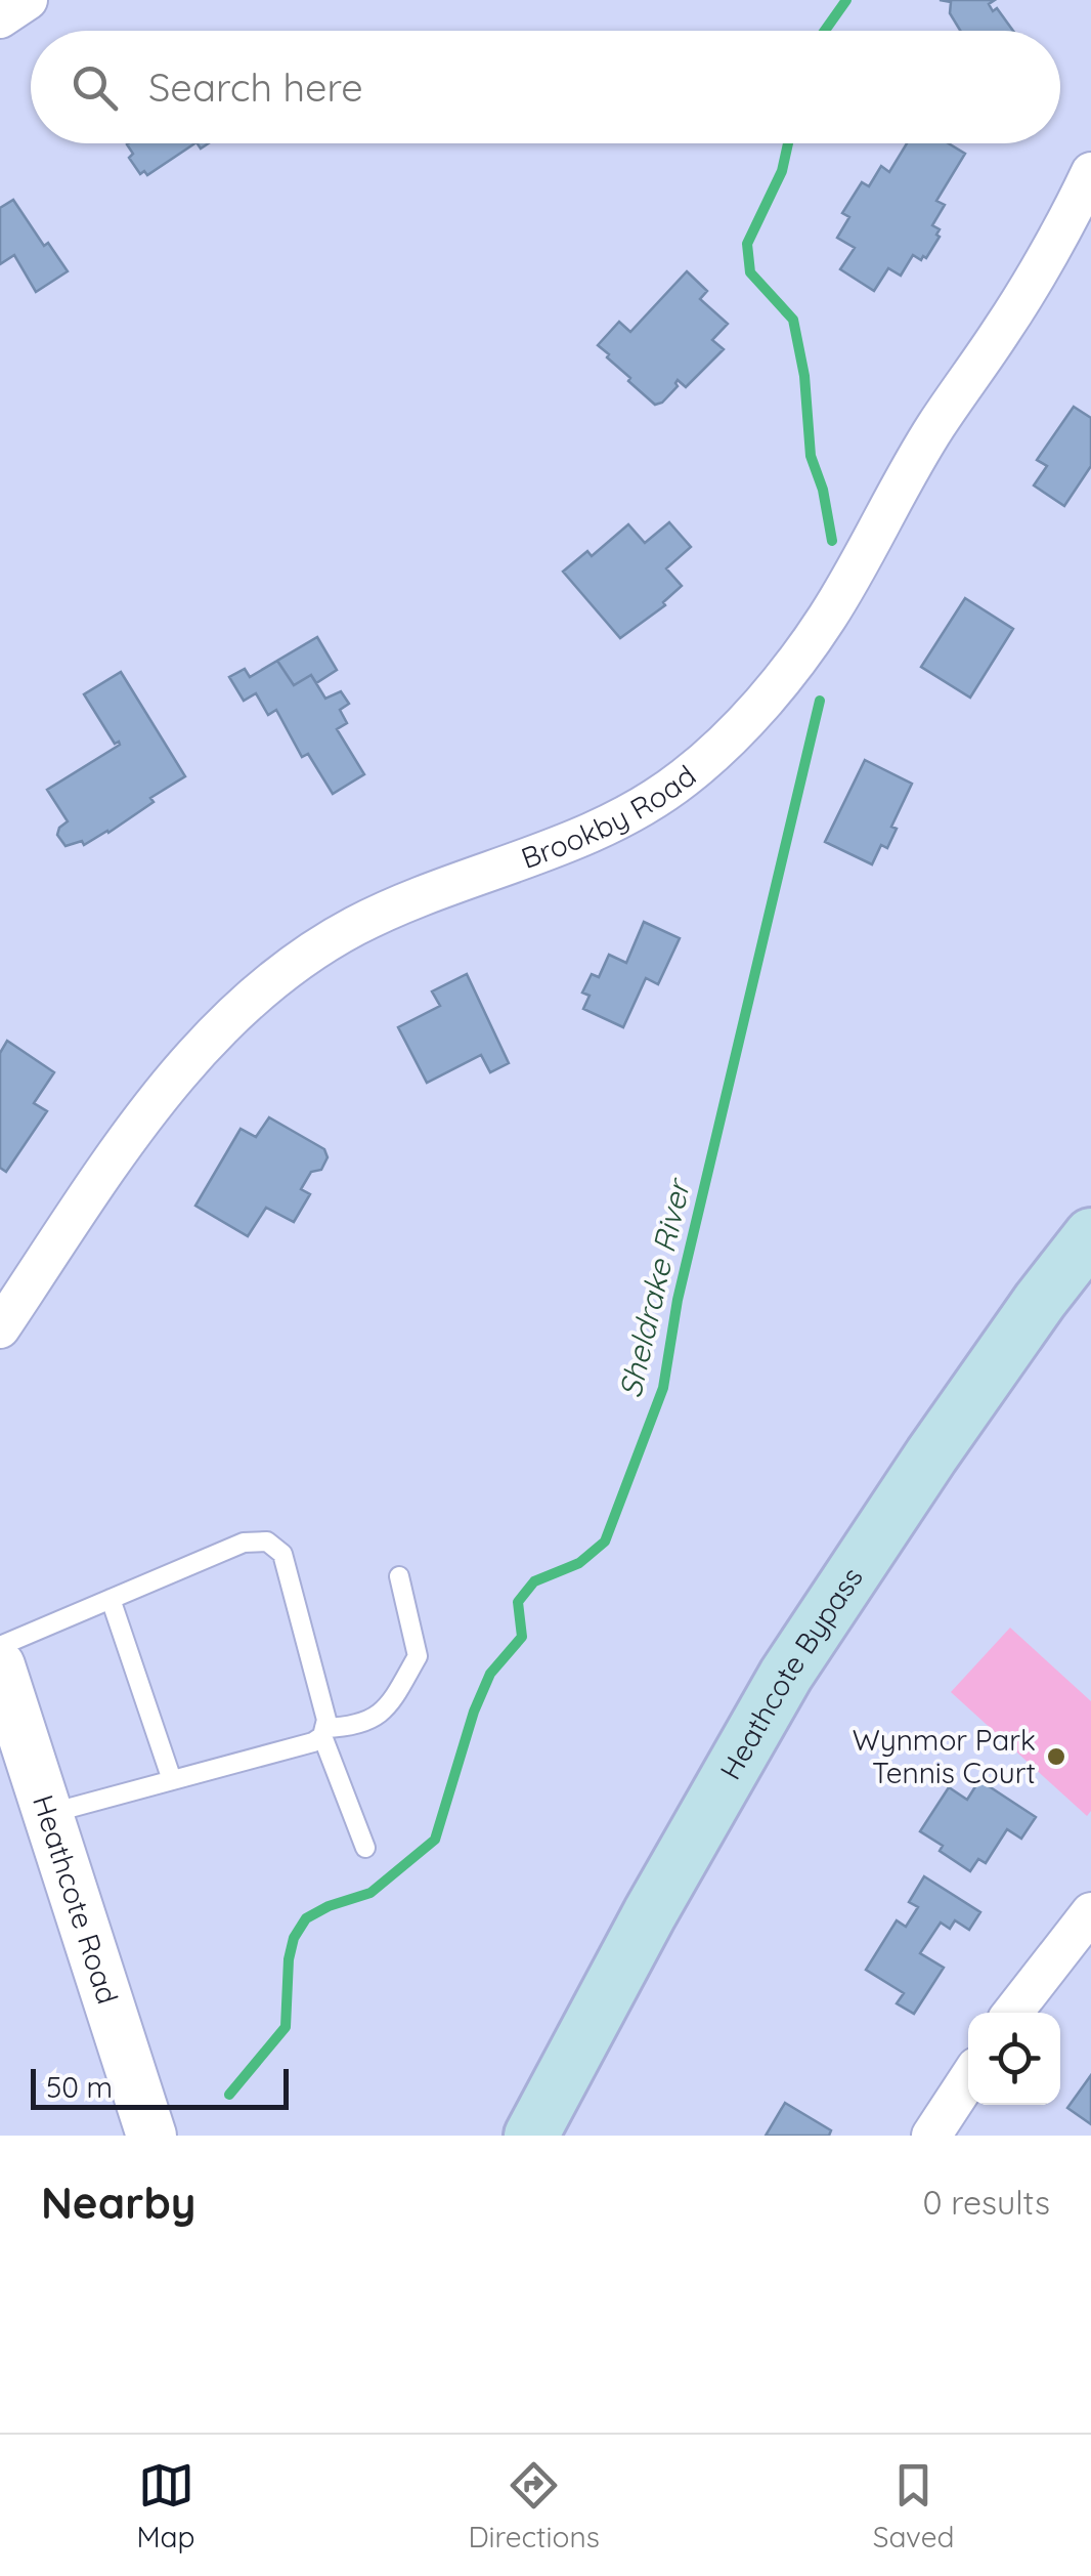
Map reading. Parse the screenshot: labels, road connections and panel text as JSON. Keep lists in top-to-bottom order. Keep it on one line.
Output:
{"streets":{"main road":["Heathcote Bypass"],"street":["Brookby Road","Heathcote Road"]},"water":["Sheldrake River"],"places":["Wynmor Park Tennis Court"],"scale_bar":"50 m","page":{"search":"Search here","scale":"50 m","heading":["Nearby","0 results"],"nav":["Map","Directions","Saved"]}}
